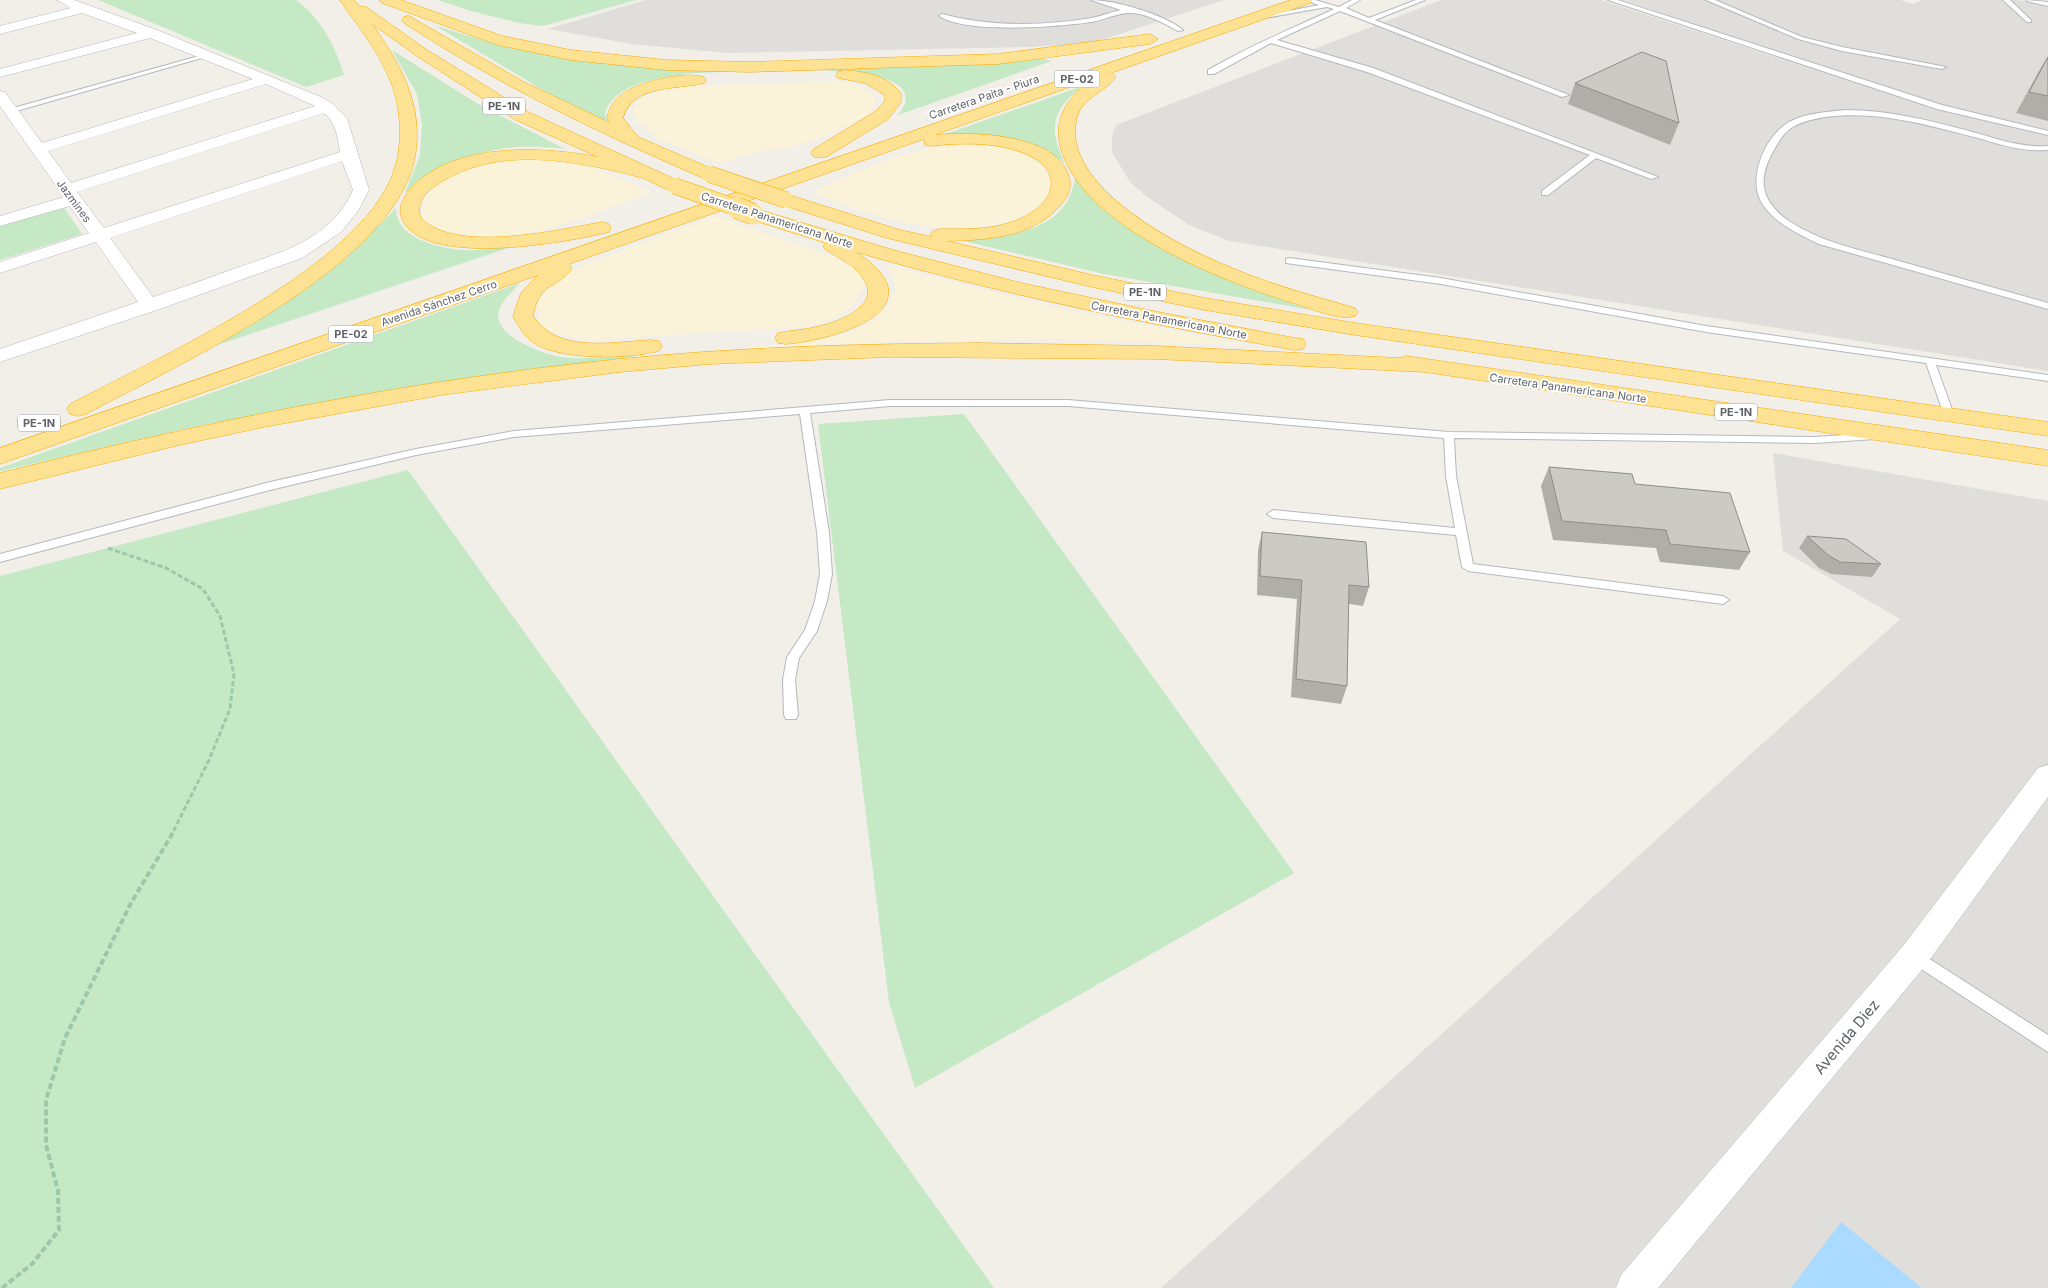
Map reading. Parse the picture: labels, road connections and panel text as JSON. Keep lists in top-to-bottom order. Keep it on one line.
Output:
{"streets":{"highway":["PE-02","Carretera Paita - Piura","PE-1N","Carretera Panamericana Norte","Avenida Sánchez Cerro"],"street":["Jazmines","Avenida Diez"]},"crossings":[["Carretera Paita - Piura","Avenida Sánchez Cerro"]]}
